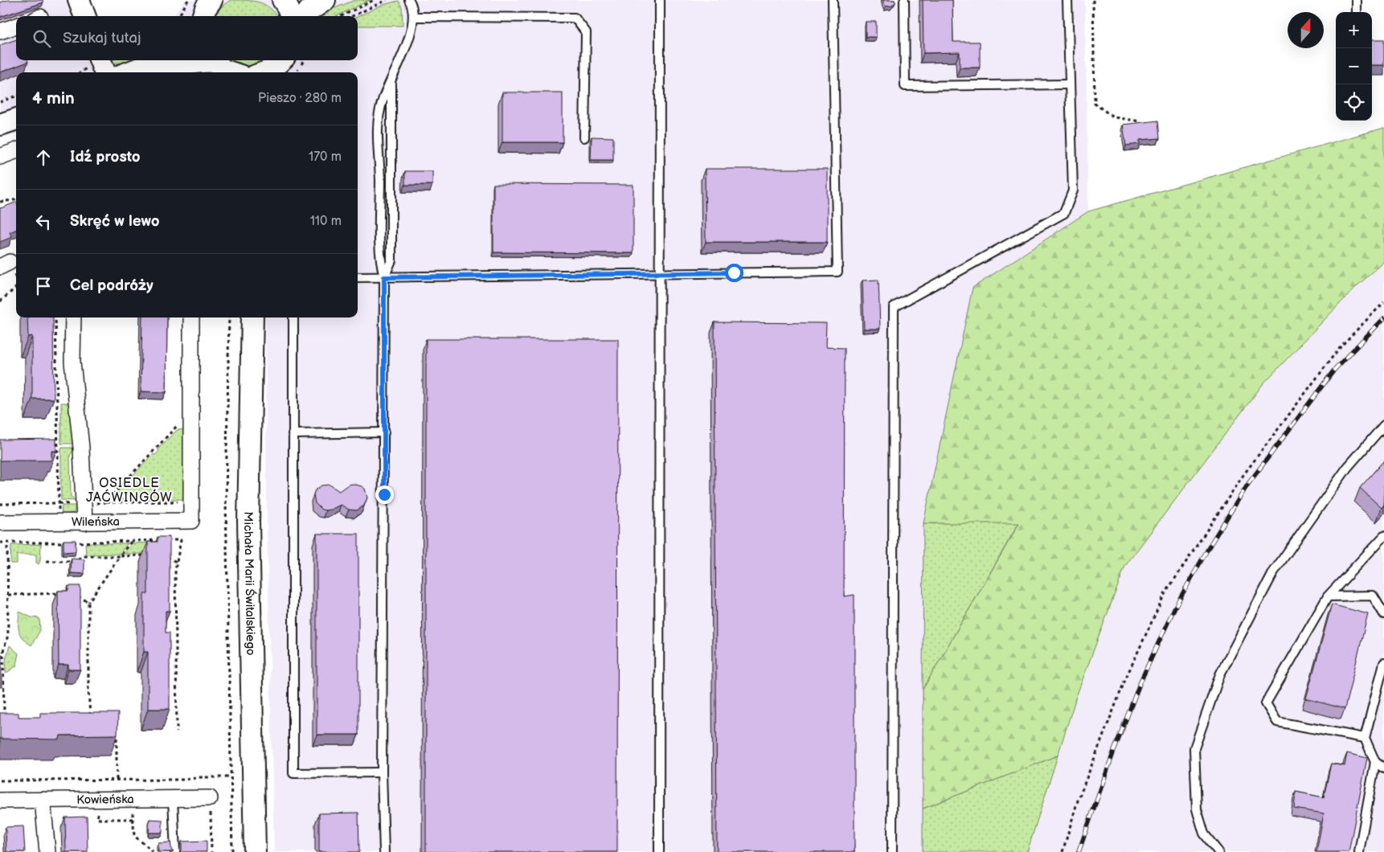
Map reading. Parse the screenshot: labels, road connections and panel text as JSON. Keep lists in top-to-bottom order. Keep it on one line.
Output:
{"streets":{"main road":["Michała Marii Świtalskiego"],"street":["Wileńska","Kowieńska"]},"districts":["OSIEDLE JAĆWINGÓW"],"north":"top","page":{"map_buttons":["+","−"],"search":"Szukaj tutaj","heading":["4 min","Pieszo · 280 m"],"list":[["Idź prosto","170 m"],["Skręć w lewo","110 m"],"Cel podróży"]}}
